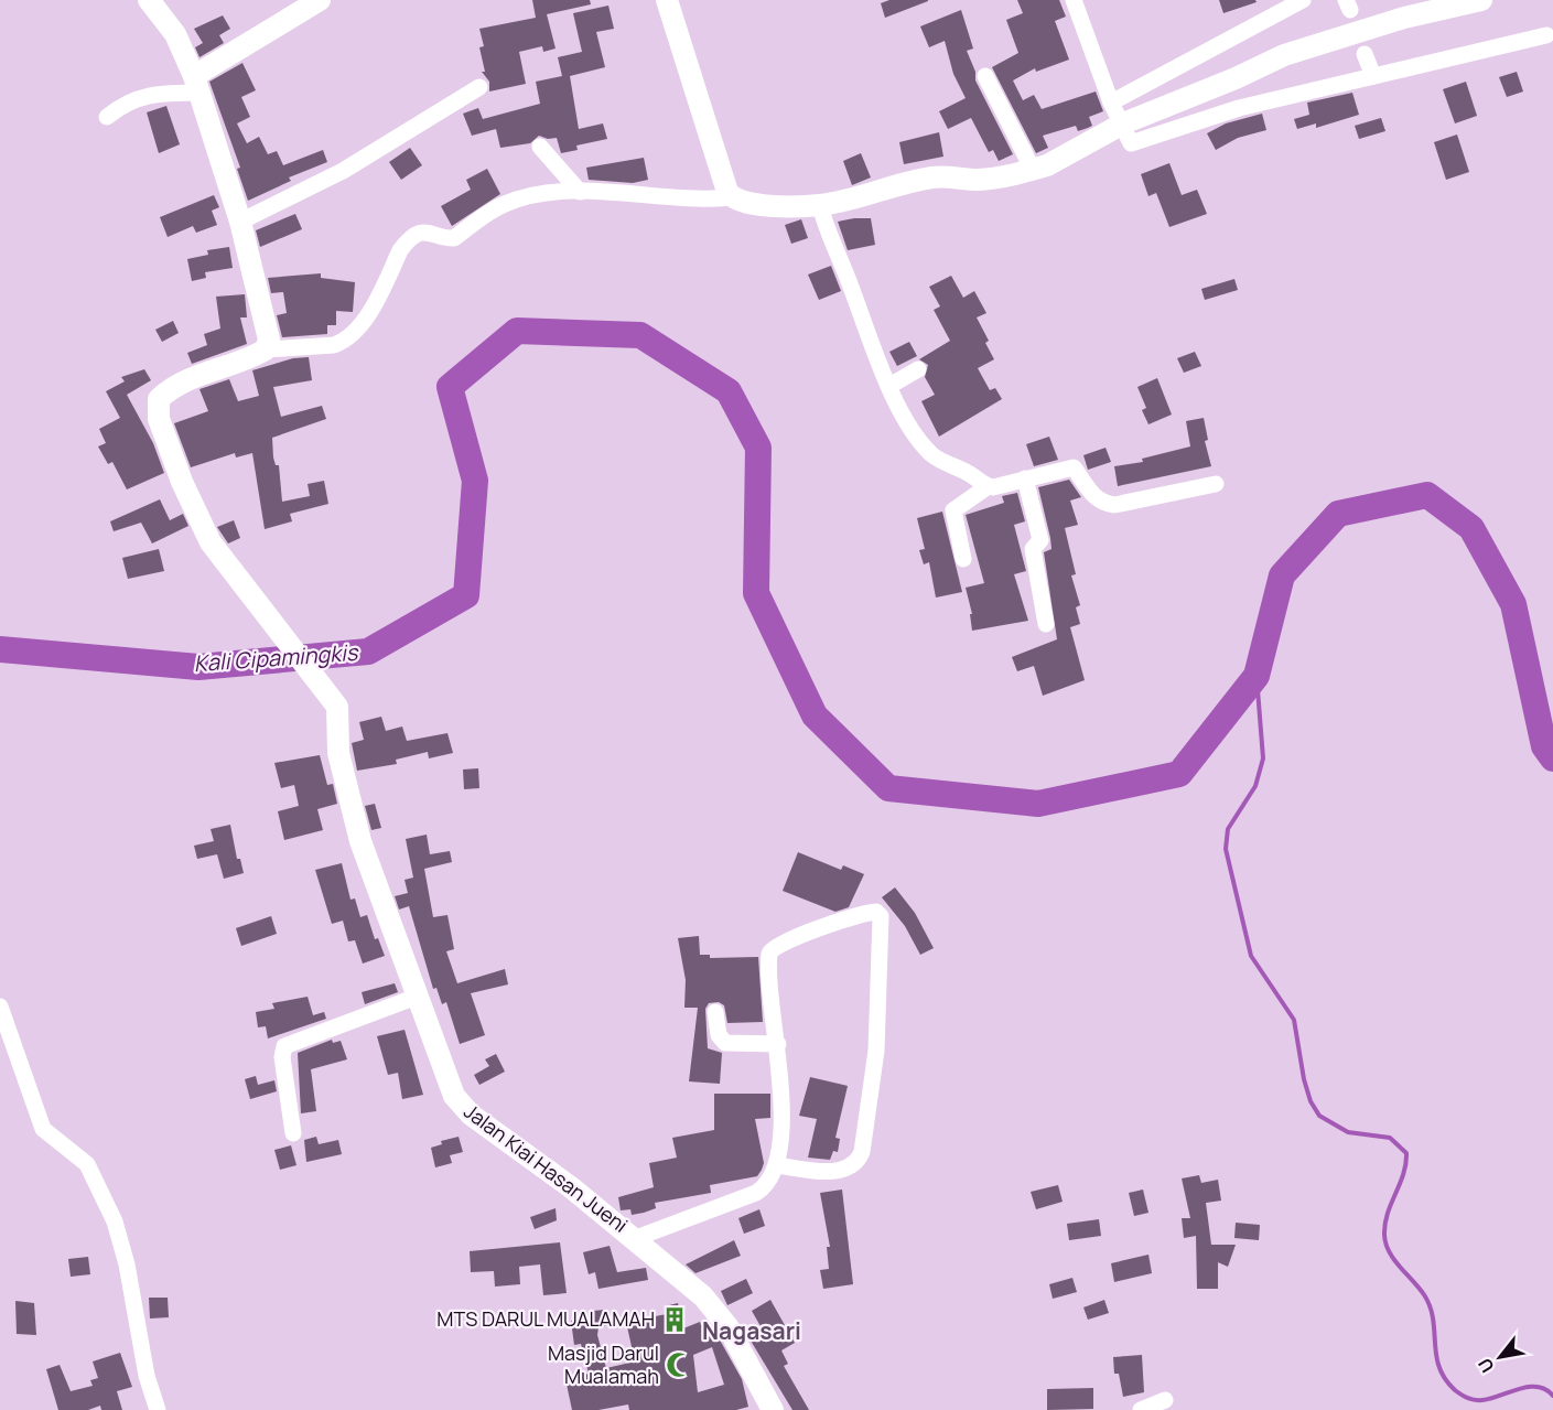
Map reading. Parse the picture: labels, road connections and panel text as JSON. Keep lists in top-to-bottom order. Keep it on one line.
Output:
{"streets":{"street":["Jalan Kiai Hasan Jueni"]},"districts":["Nagasari"],"water":["Kali Cipamingkis"],"places":{"building":["MTS DARUL MUALAMAH"],"mosque":["Masjid Darul Mualamah"]},"north":"bottom left"}
